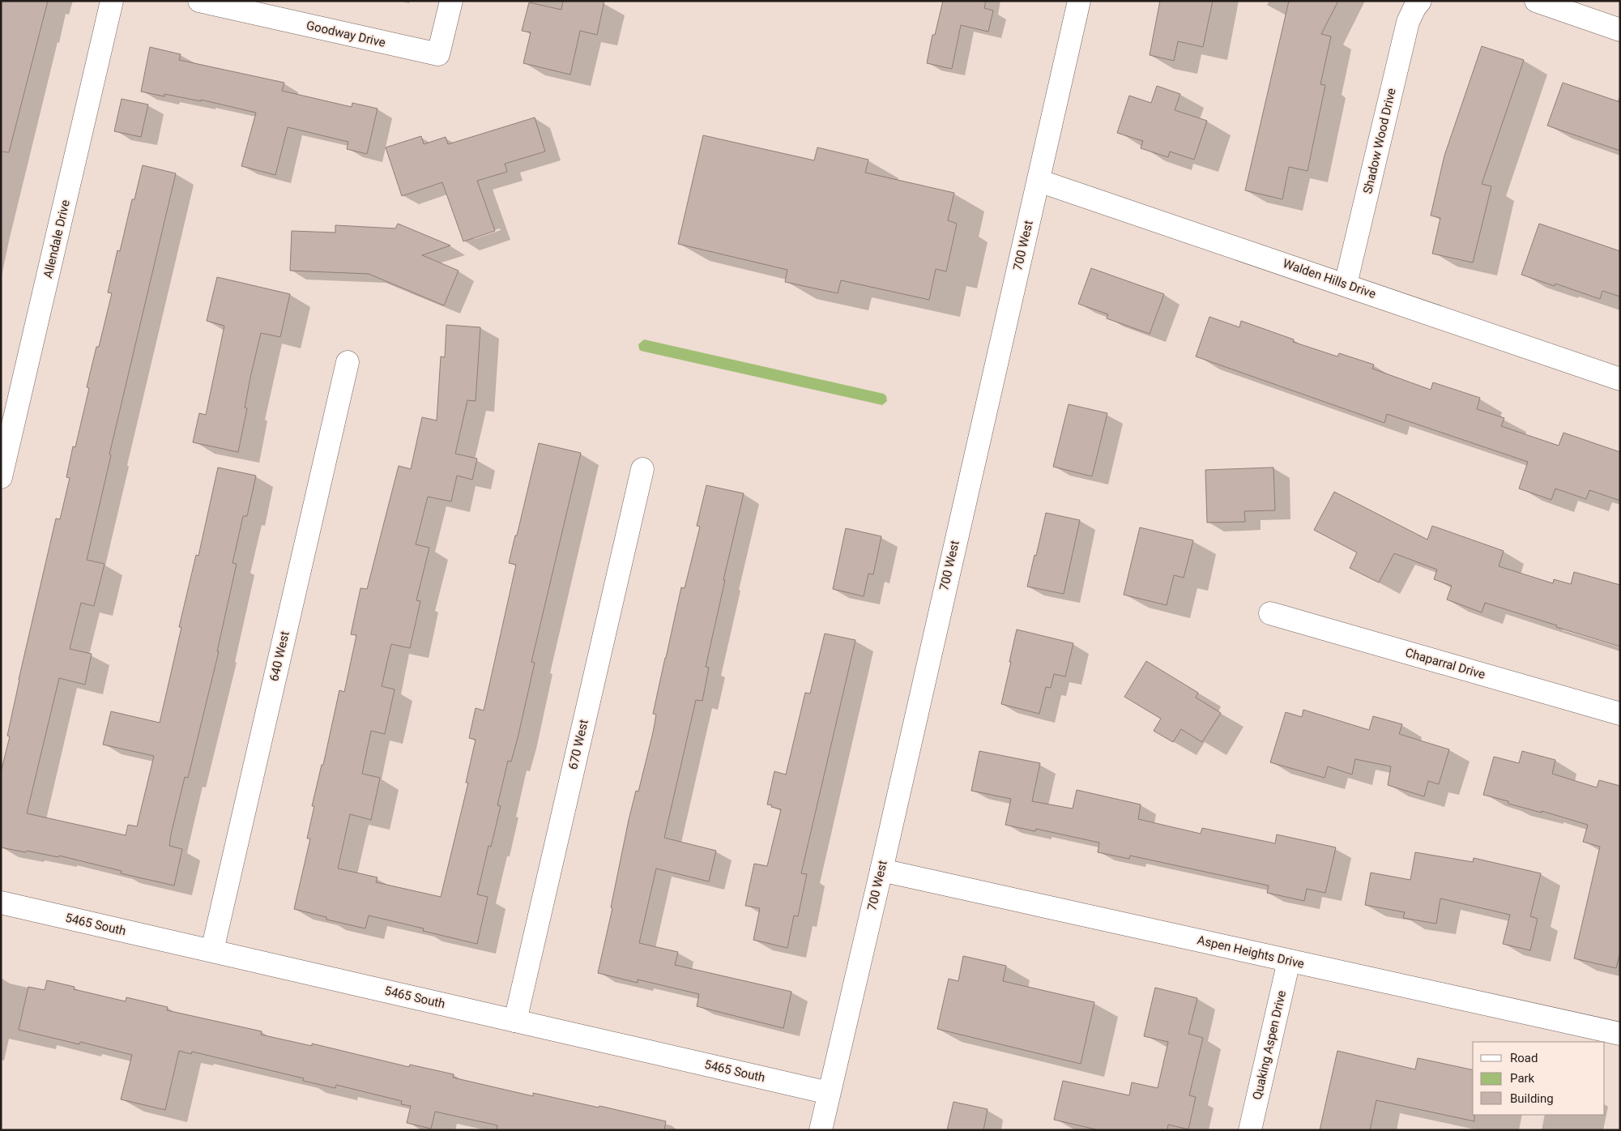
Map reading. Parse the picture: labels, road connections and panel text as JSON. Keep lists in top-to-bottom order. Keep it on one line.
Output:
{"streets":{"street":["Goodway Drive","Shadow Wood Drive","Allendale Drive","700 West","Walden Hills Drive","640 West","Chaparral Drive","670 West","5465 South","Aspen Heights Drive","Quaking Aspen Drive"]},"crossings":[["Shadow Wood Drive","Walden Hills Drive"],["700 West","Walden Hills Drive"],["700 West","5465 South"],["700 West","Aspen Heights Drive"],["640 West","5465 South"],["670 West","5465 South"],["Aspen Heights Drive","Quaking Aspen Drive"]],"legend":["Road","Park","Building"]}
